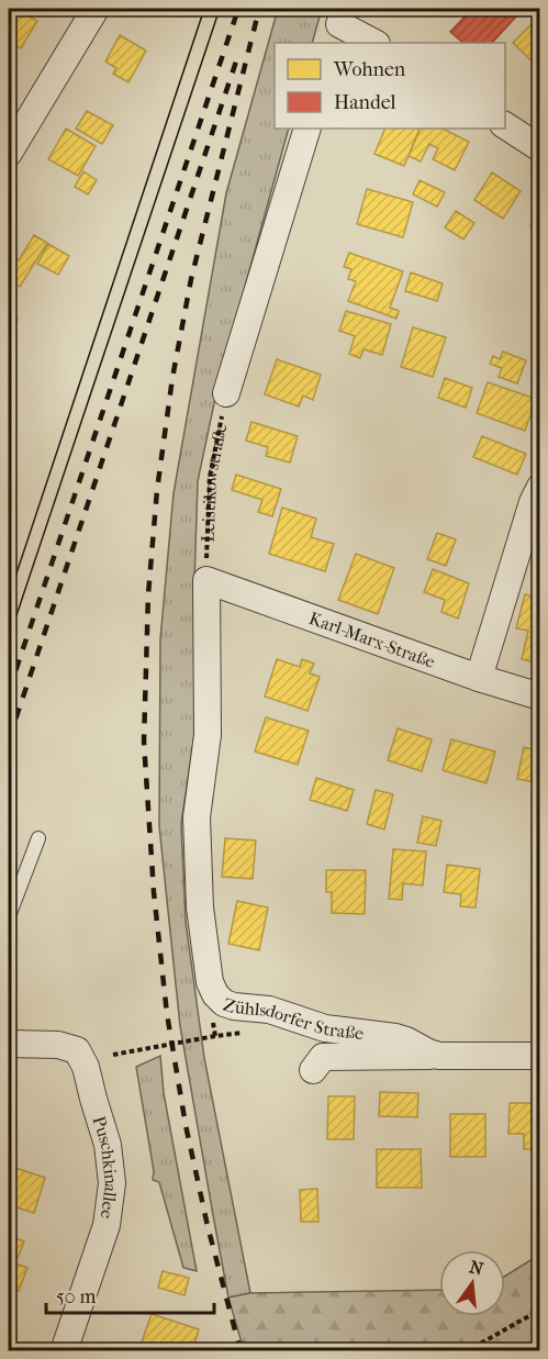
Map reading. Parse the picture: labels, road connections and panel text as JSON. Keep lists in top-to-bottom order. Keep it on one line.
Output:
{"streets":{"street":["Karl-Marx-Straße","Zühlsdorfer Straße","Puschkinallee"],"path":["Leistikowstraße"]},"crossings":[["Leistikowstraße","Karl-Marx-Straße"],["Leistikowstraße","Zühlsdorfer Straße"],["Karl-Marx-Straße","Zühlsdorfer Straße"]],"legend":["Wohnen","Handel"],"scale_bar":"50 m","north":"top"}
